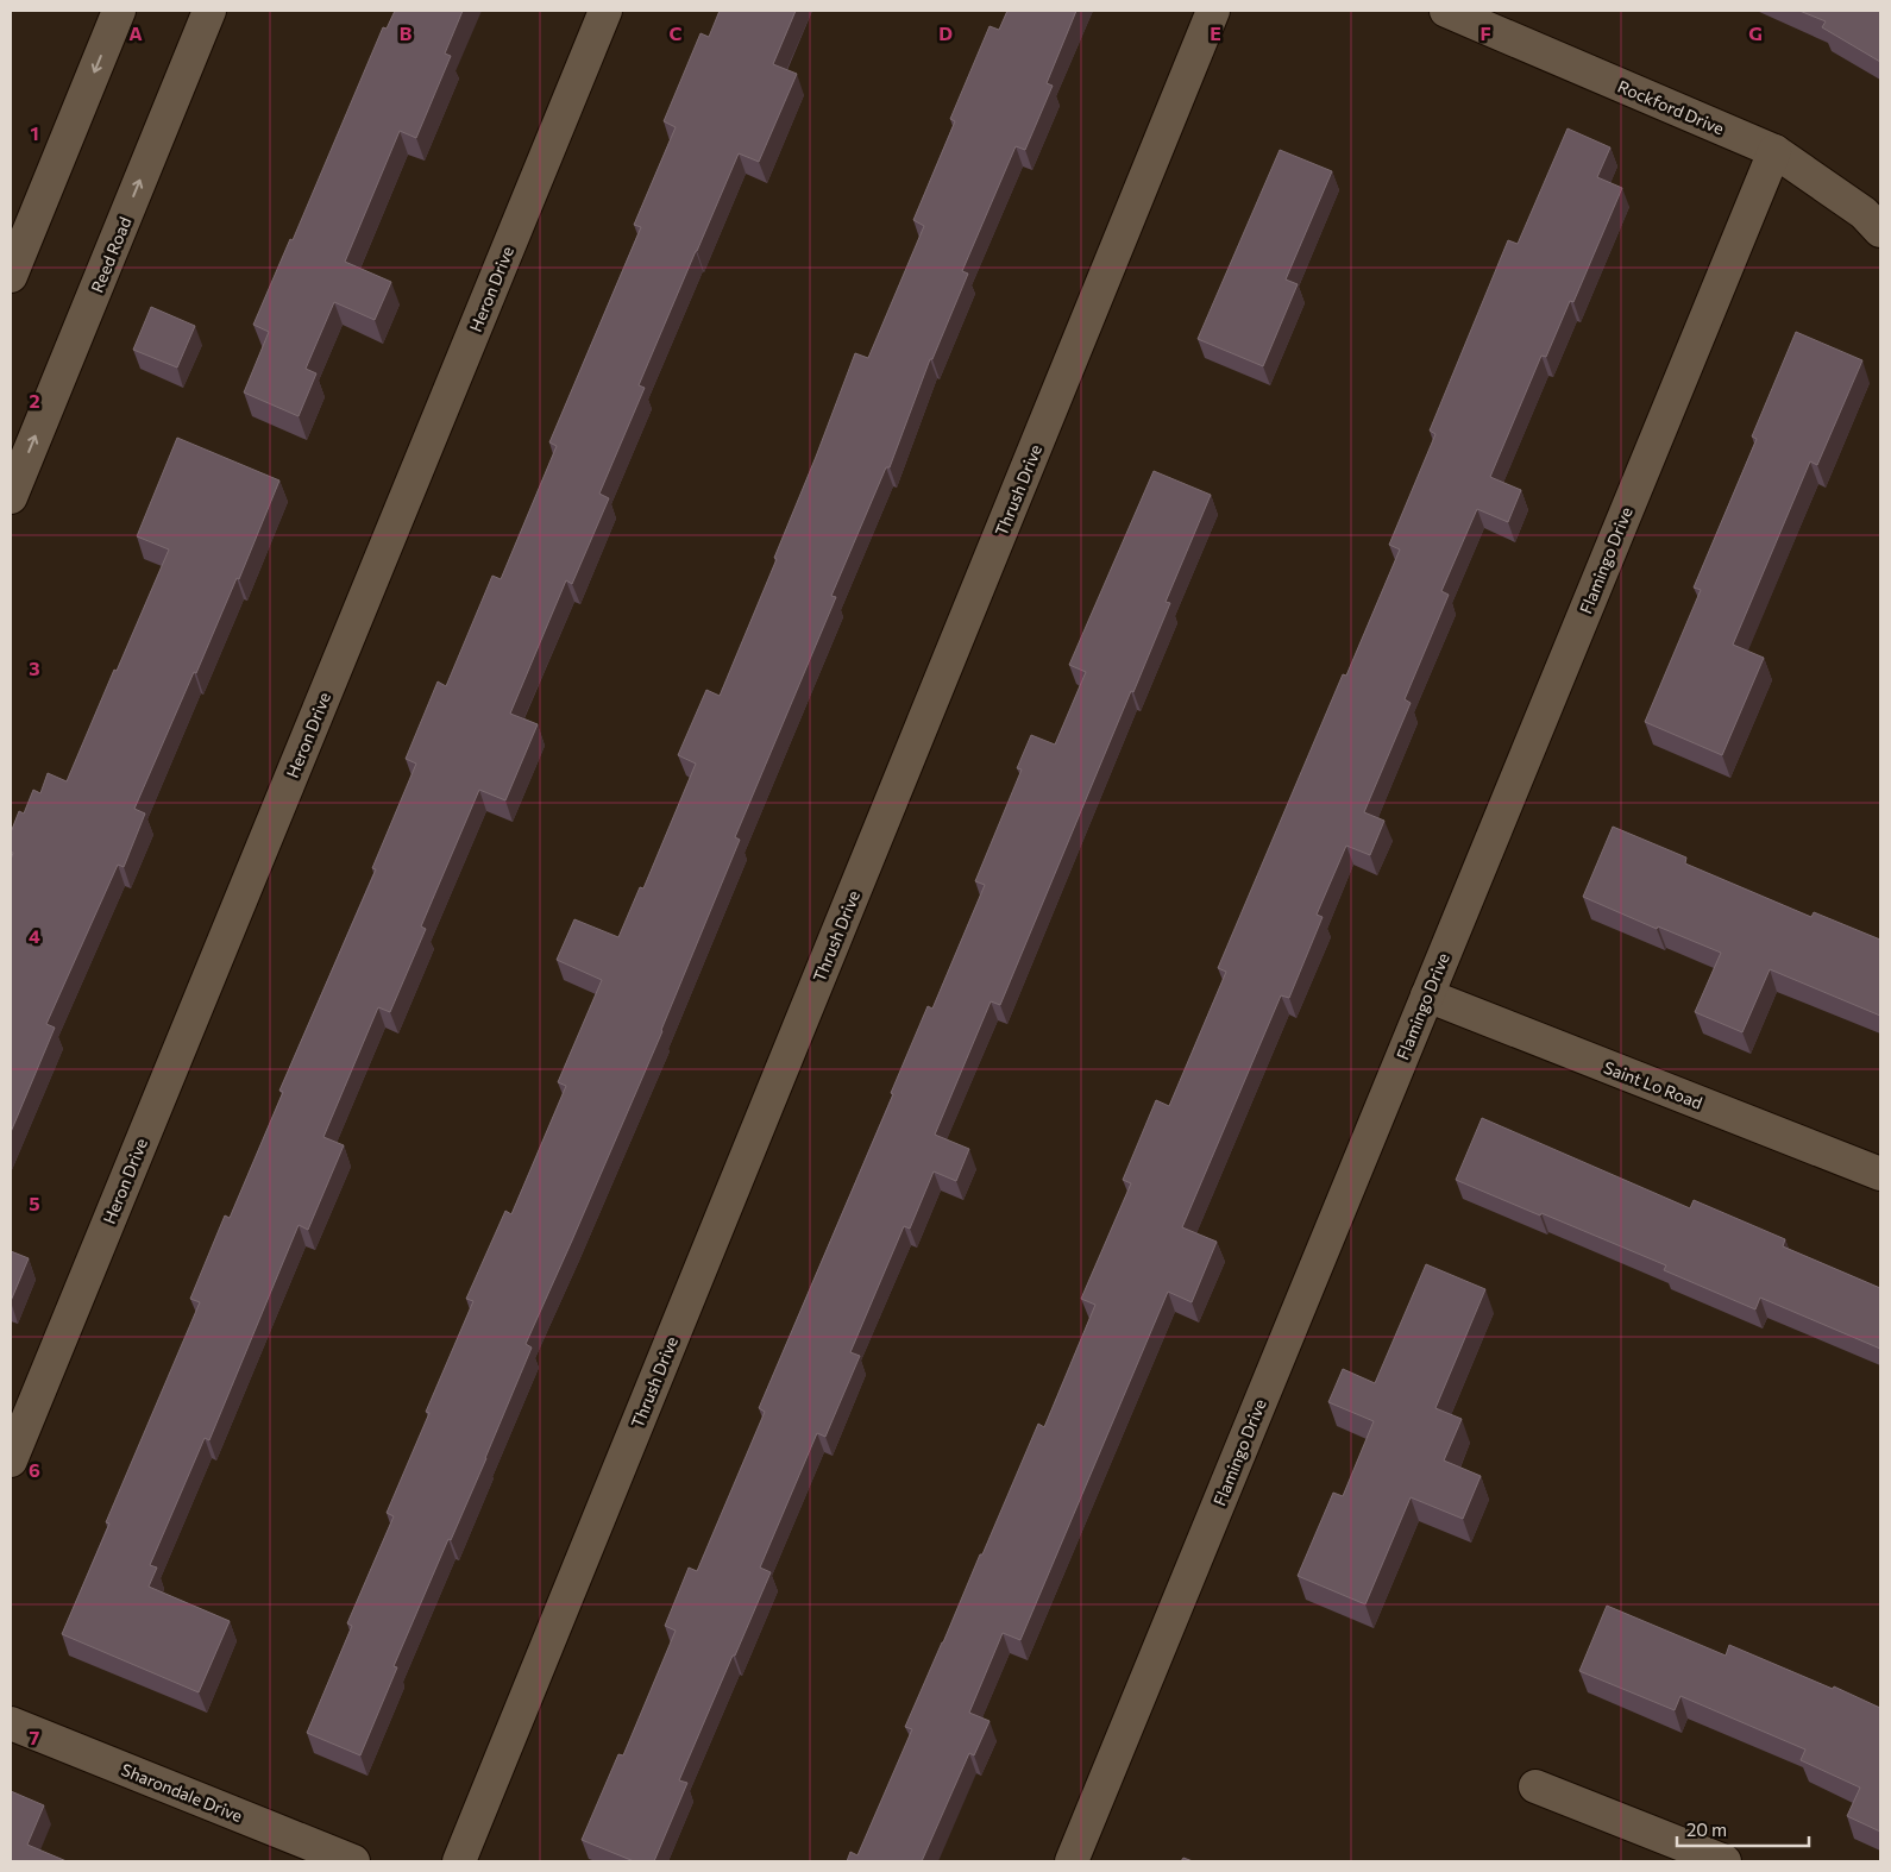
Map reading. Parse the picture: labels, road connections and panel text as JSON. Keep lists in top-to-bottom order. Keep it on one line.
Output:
{"streets":{"street":["Rockford Drive","Reed Road","Heron Drive","Thrush Drive","Flamingo Drive","Saint Lo Road","Sharondale Drive"]},"crossings":[["Rockford Drive","Flamingo Drive"],["Flamingo Drive","Saint Lo Road"]],"scale_bar":"20 m","grid":{"columns":["A","B","C","D","E","F","G"],"rows":["1","2","3","4","5","6","7"]}}
